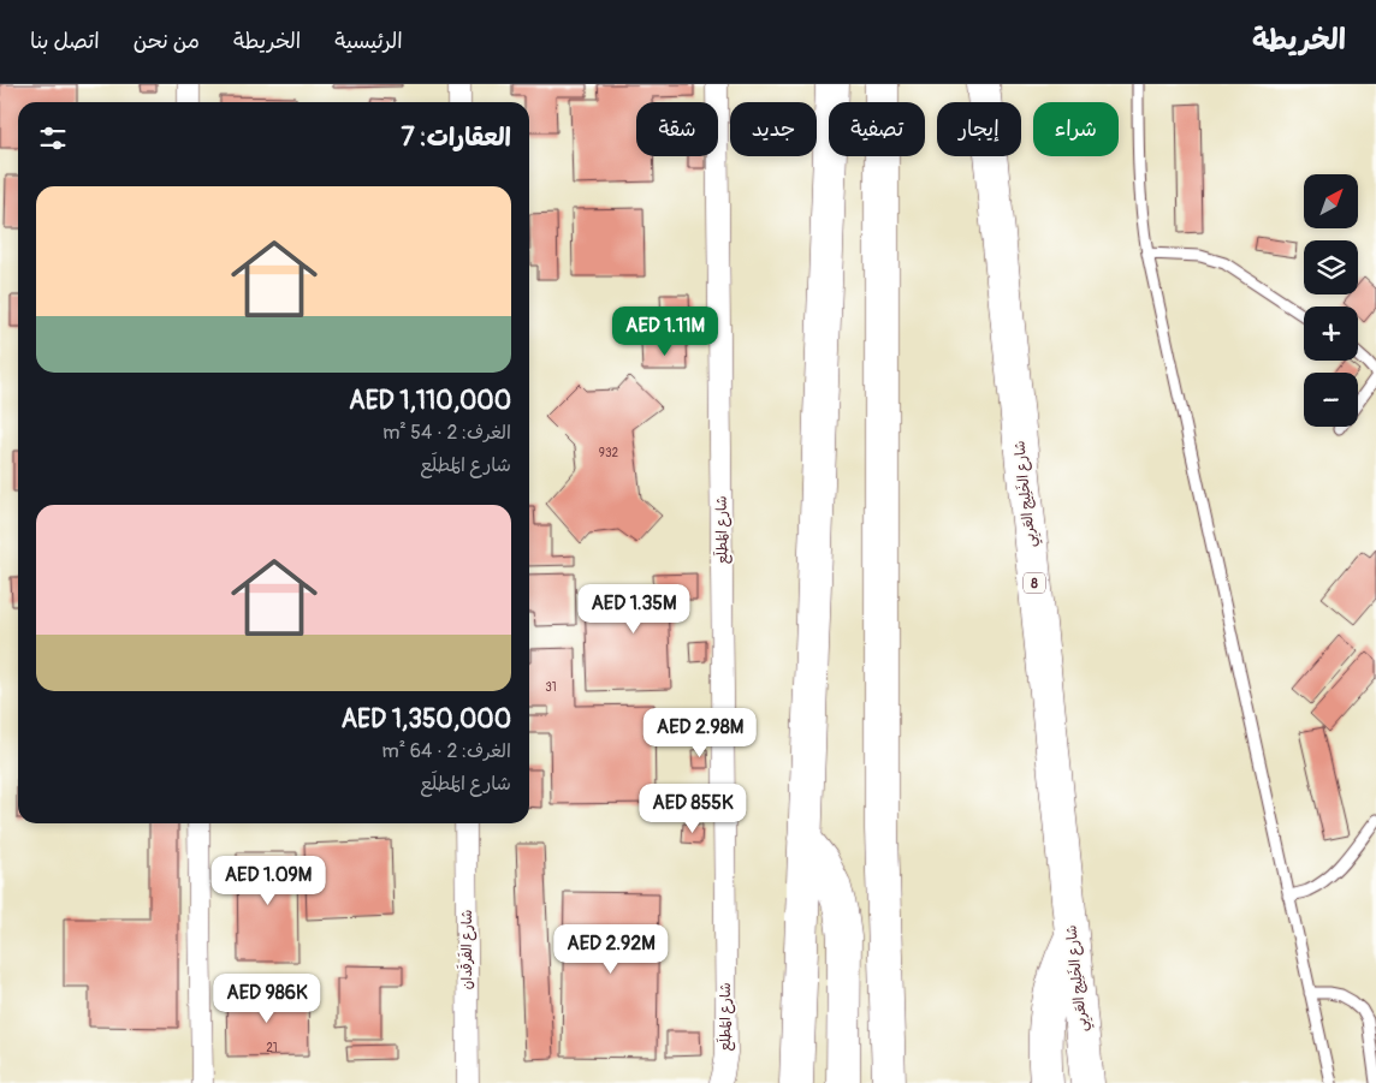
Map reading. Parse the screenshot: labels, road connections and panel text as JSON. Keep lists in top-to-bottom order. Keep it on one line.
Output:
{"streets":{"highway":["شارع الخَلِيج العَربِي","8"],"street":["شارع المَطلَع","شارع الفَرقَدان"]},"house_numbers":["932","31","21"],"north":"top right","page":{"header":"الخريطة","nav":["الرئيسية","الخريطة","من نحن","اتصل بنا"],"chip":["شراء","إيجار","تصفية","جديد","شقة"],"heading":"العقارات: 7","map_buttons":["+","−"],"list":[{"name":"AED 1,110,000","note":"الغرف: 2 · 54 m² · شارع المَطلَع"},{"name":"AED 1,350,000","note":"الغرف: 2 · 64 m² · شارع المَطلَع"}],"price":["AED 1.11M","AED 1.35M","AED 2.98M","AED 855K","AED 1.09M","AED 2.92M","AED 986K"]}}
